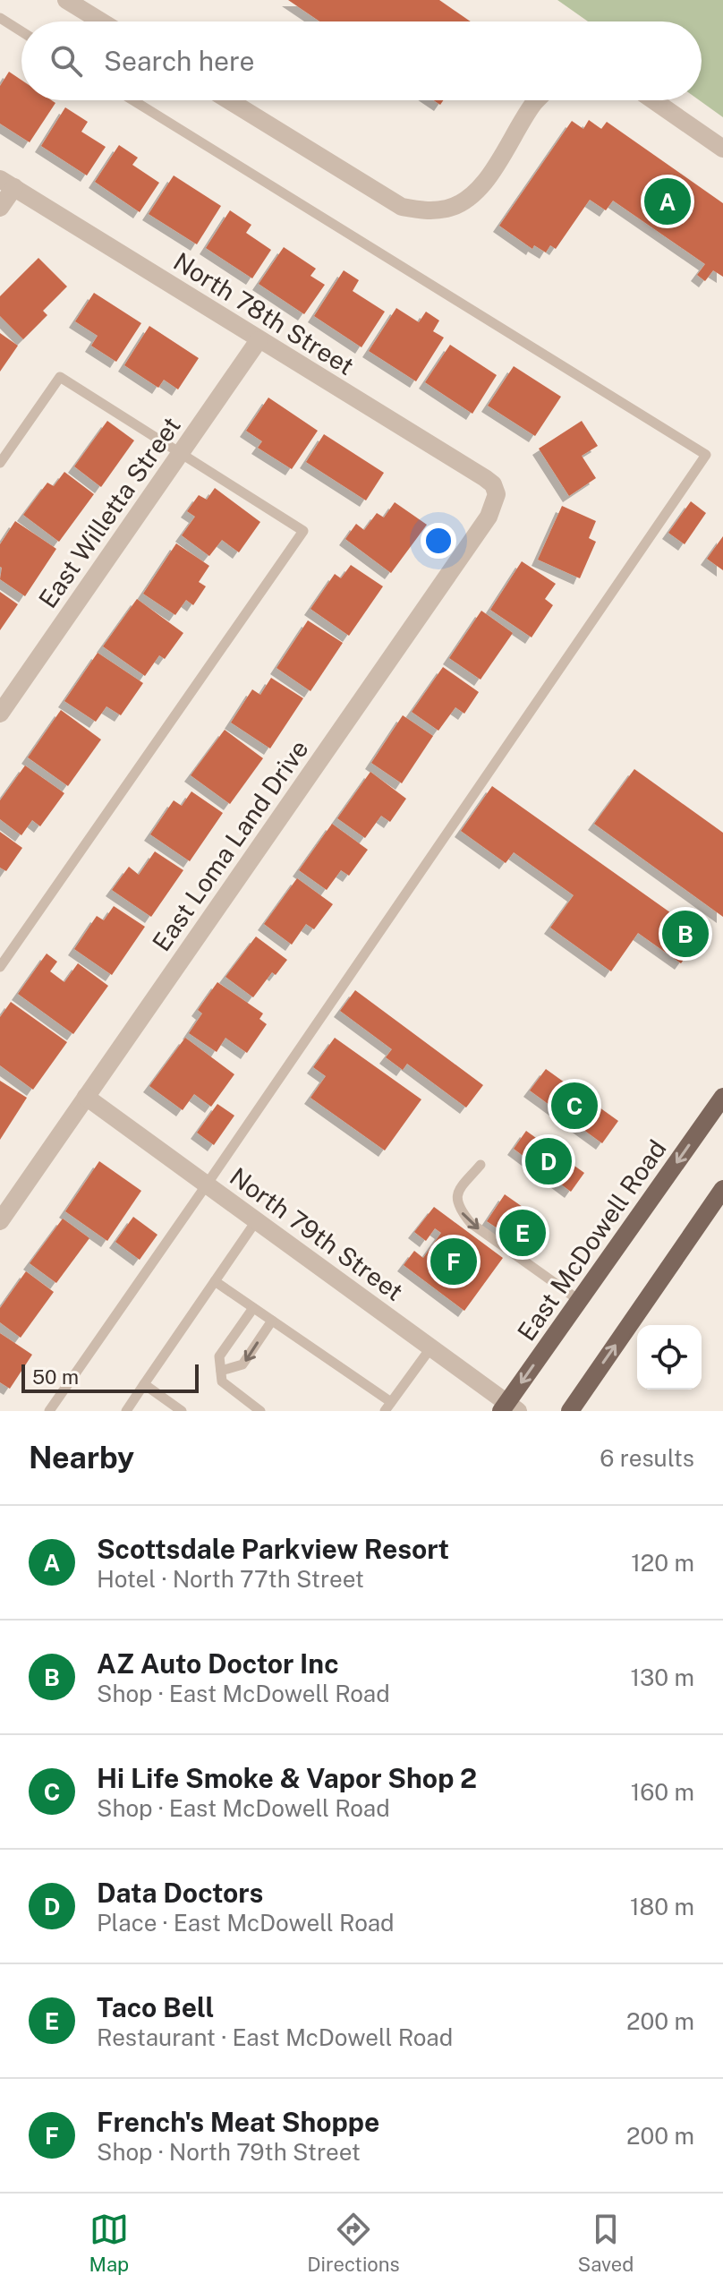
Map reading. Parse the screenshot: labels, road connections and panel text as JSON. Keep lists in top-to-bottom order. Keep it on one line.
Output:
{"streets":{"main road":["East McDowell Road"],"street":["North 78th Street","East Willetta Street","East Loma Land Drive","North 79th Street"]},"crossings":[["North 78th Street","East Willetta Street"],["North 78th Street","East Loma Land Drive"],["East Loma Land Drive","North 79th Street"],["North 79th Street","East McDowell Road"]],"scale_bar":"50 m","page":{"search":"Search here","pins":["A","B","C","D","E","F"],"scale":"50 m","heading":["Nearby","6 results"],"list":[{"mark":"A","name":"Scottsdale Parkview Resort","note":"Hotel · North 77th Street","value":"120 m"},{"mark":"B","name":"AZ Auto Doctor Inc","note":"Shop · East McDowell Road","value":"130 m"},{"mark":"C","name":"Hi Life Smoke & Vapor Shop 2","note":"Shop · East McDowell Road","value":"160 m"},{"mark":"D","name":"Data Doctors","note":"Place · East McDowell Road","value":"180 m"},{"mark":"E","name":"Taco Bell","note":"Restaurant · East McDowell Road","value":"200 m"},{"mark":"F","name":"French's Meat Shoppe","note":"Shop · North 79th Street","value":"200 m"}],"nav":["Map","Directions","Saved"]}}
